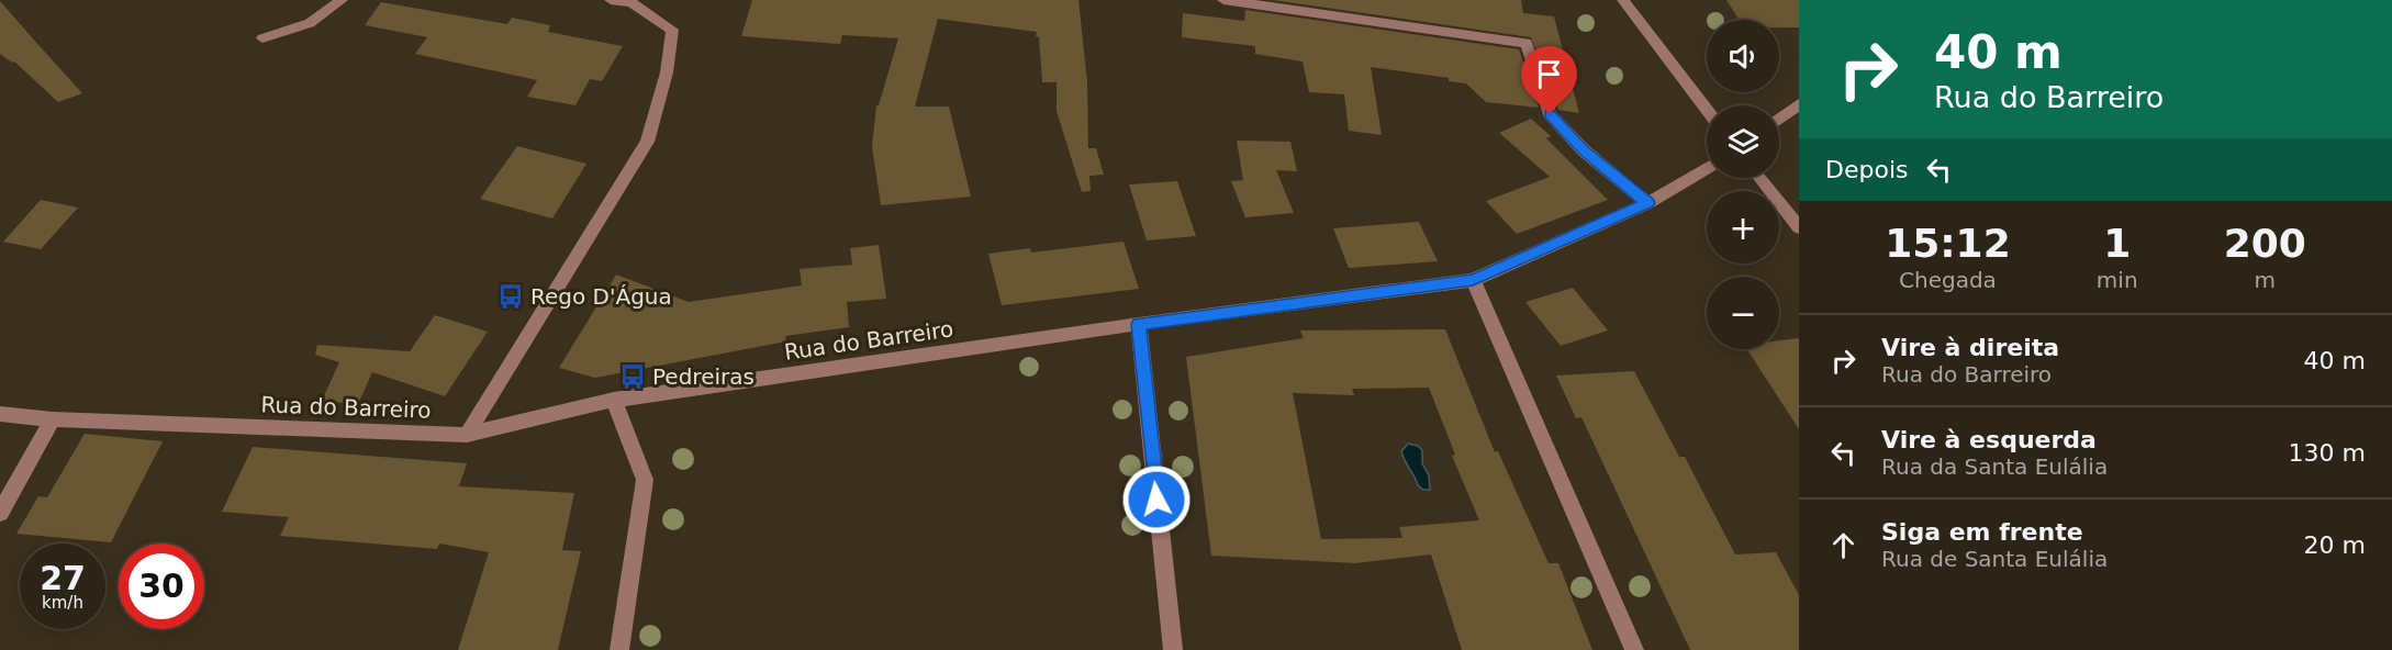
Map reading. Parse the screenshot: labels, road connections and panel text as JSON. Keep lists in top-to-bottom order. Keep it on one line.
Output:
{"streets":{"street":["Rua do Barreiro"]},"places":{"bus stop":["Rego D'Água","Pedreiras"]},"page":{"turn":["40 m","Rua do Barreiro"],"map_buttons":["+","−"],"then":"Depois","eta":["15:12","Chegada","1","min","200","m"],"list":[{"name":"Vire à direita","note":"Rua do Barreiro","value":"40 m"},{"name":"Vire à esquerda","note":"Rua da Santa Eulália","value":"130 m"},{"name":"Siga em frente","note":"Rua de Santa Eulália","value":"20 m"}],"speed":"27 km/h","limit":"30"}}
